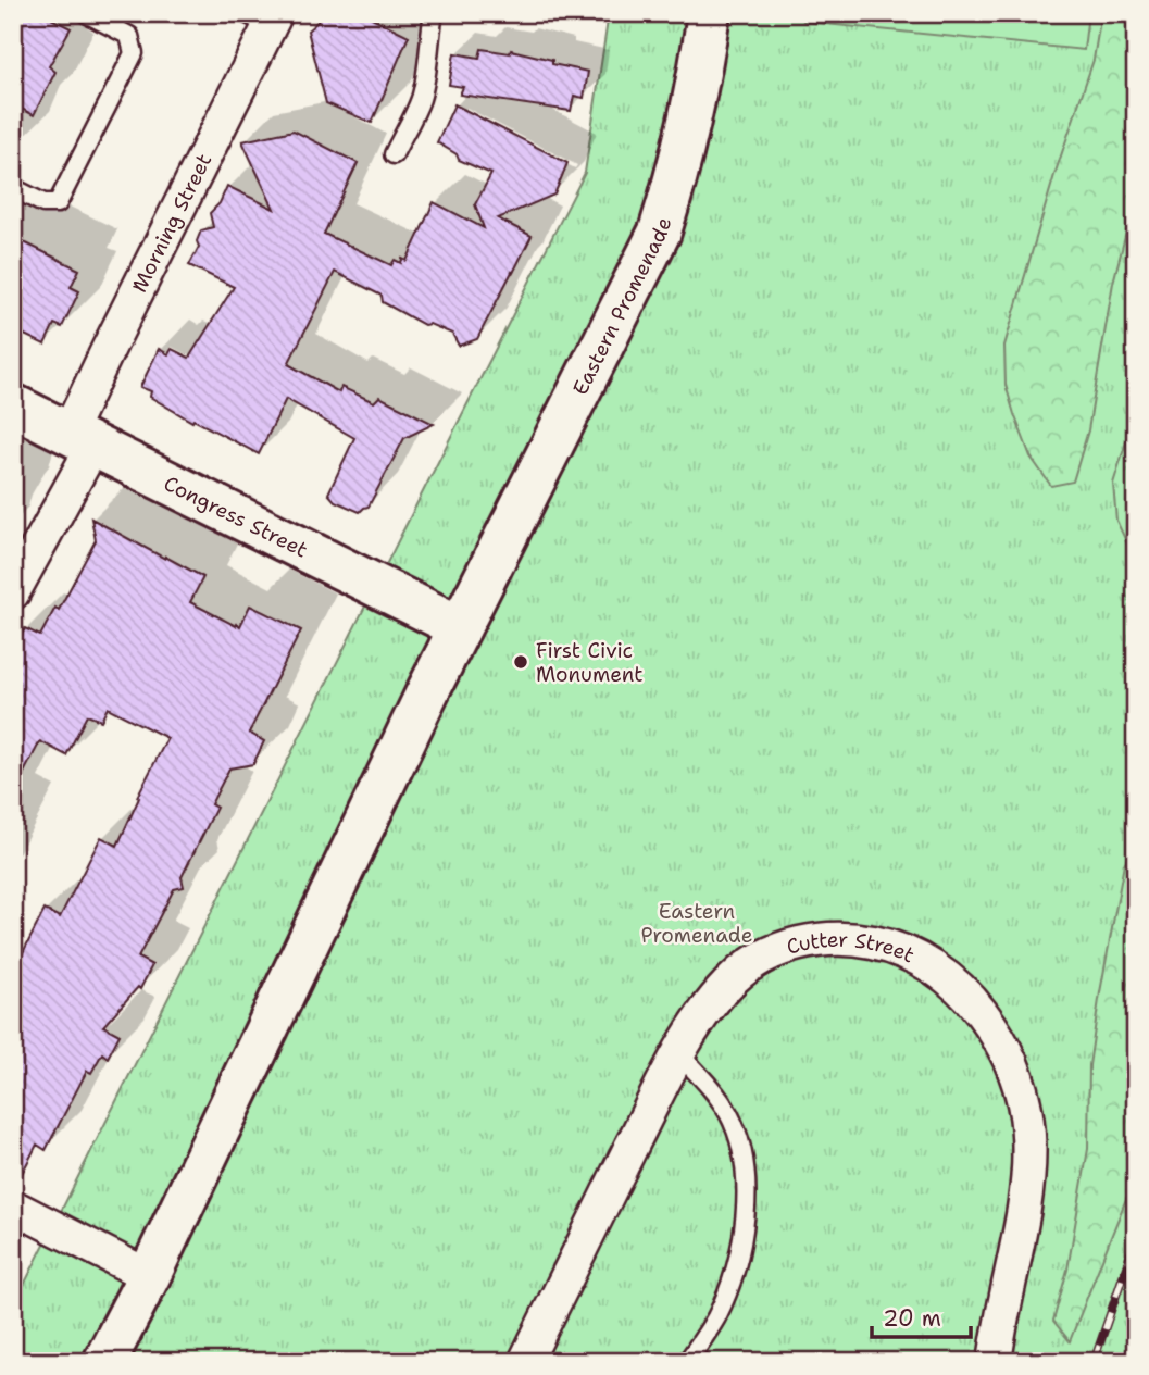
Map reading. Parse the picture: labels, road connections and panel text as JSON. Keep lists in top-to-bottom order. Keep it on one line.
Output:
{"streets":{"street":["Morning Street","Eastern Promenade","Congress Street","Cutter Street"]},"crossings":[["Morning Street","Congress Street"],["Eastern Promenade","Congress Street"]],"parks":["Eastern Promenade"],"places":["First Civic Monument"],"scale_bar":"20 m"}
